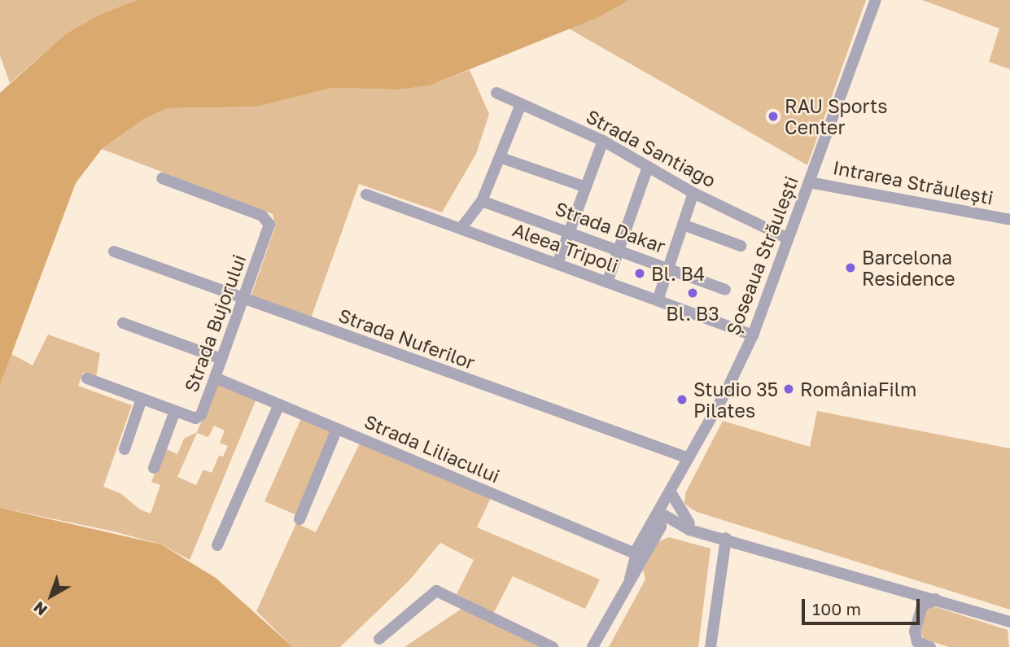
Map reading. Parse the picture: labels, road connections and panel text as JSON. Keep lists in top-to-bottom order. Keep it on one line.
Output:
{"streets":{"street":["Strada Santiago","Intrarea Străulești","Strada Dakar","Aleea Tripoli","Șoseaua Străulești","Strada Bujorului","Strada Nuferilor","Strada Liliacului"]},"crossings":[["Strada Santiago","Șoseaua Străulești"],["Intrarea Străulești","Șoseaua Străulești"],["Aleea Tripoli","Șoseaua Străulești"],["Șoseaua Străulești","Strada Nuferilor"],["Șoseaua Străulești","Strada Liliacului"],["Strada Bujorului","Strada Nuferilor"],["Strada Bujorului","Strada Liliacului"]],"places":["RAU Sports Center","Barcelona Residence","Bl. B4","Bl. B3","RomâniaFilm","Studio 35 Pilates"],"scale_bar":"100 m","north":"bottom left"}
